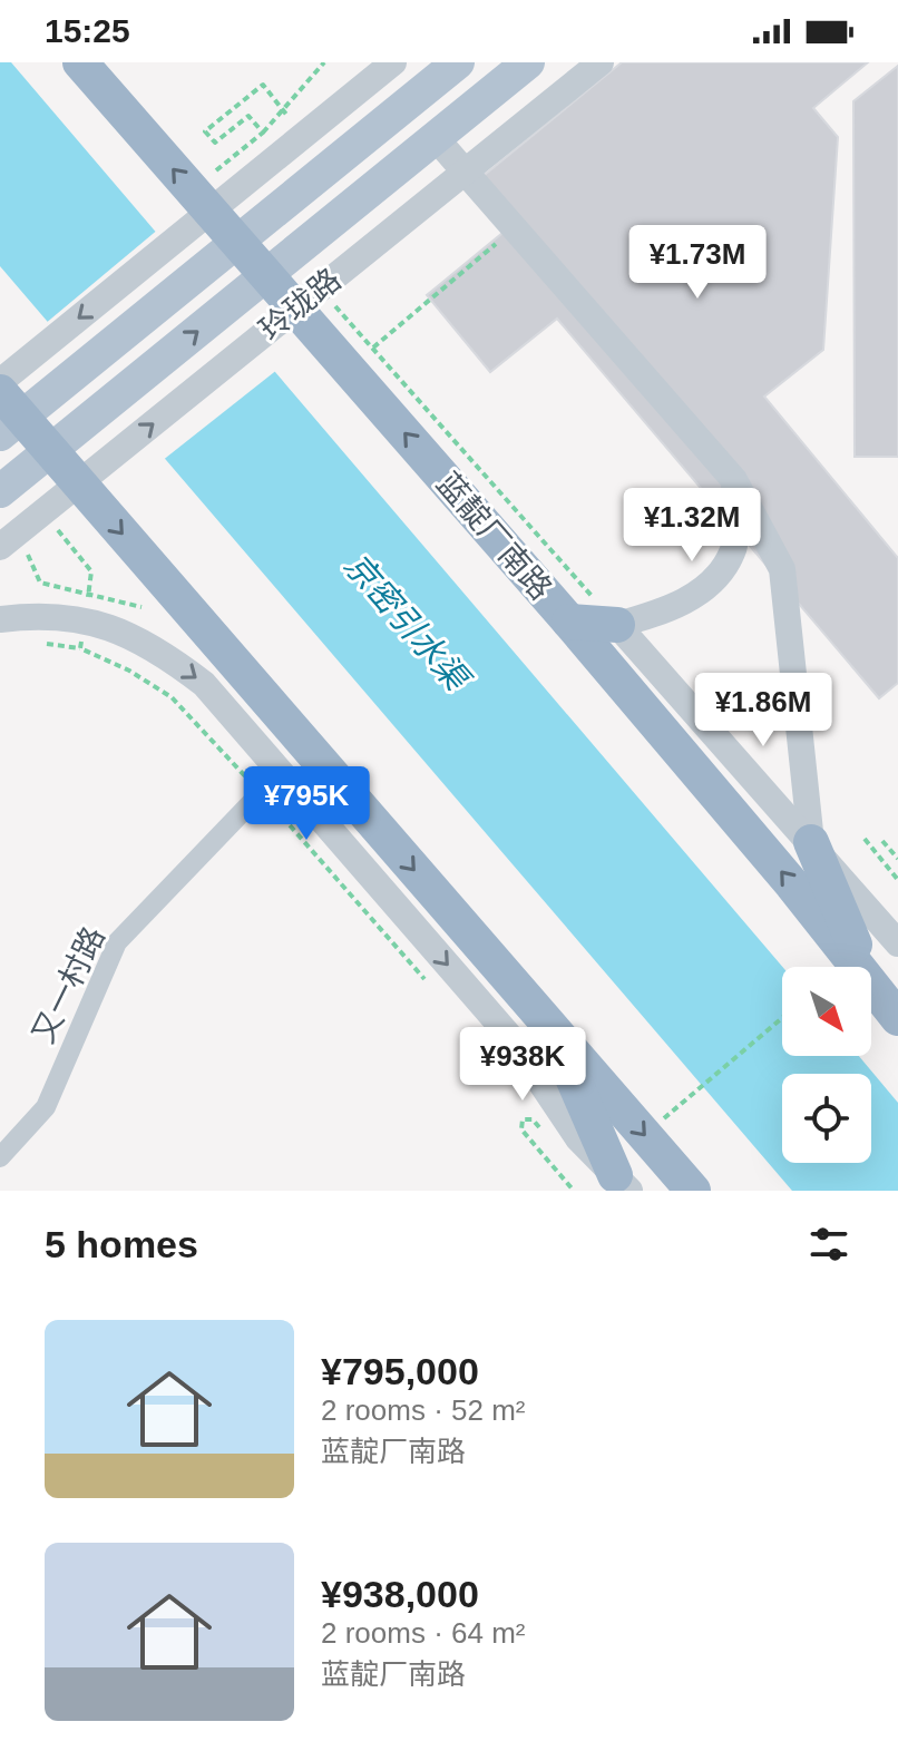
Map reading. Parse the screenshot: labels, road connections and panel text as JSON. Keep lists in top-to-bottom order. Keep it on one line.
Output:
{"streets":{"highway":["蓝靛厂南路"],"main road":["玲珑路"],"street":["又一村路"]},"water":["京密引水渠"],"north":"bottom right","page":{"status":"15:25","price":["¥1.73M","¥1.32M","¥1.86M","¥795K","¥938K"],"heading":"5 homes","list":[{"name":"¥795,000","note":"2 rooms · 52 m² · 蓝靛厂南路"},{"name":"¥938,000","note":"2 rooms · 64 m² · 蓝靛厂南路"}]}}
